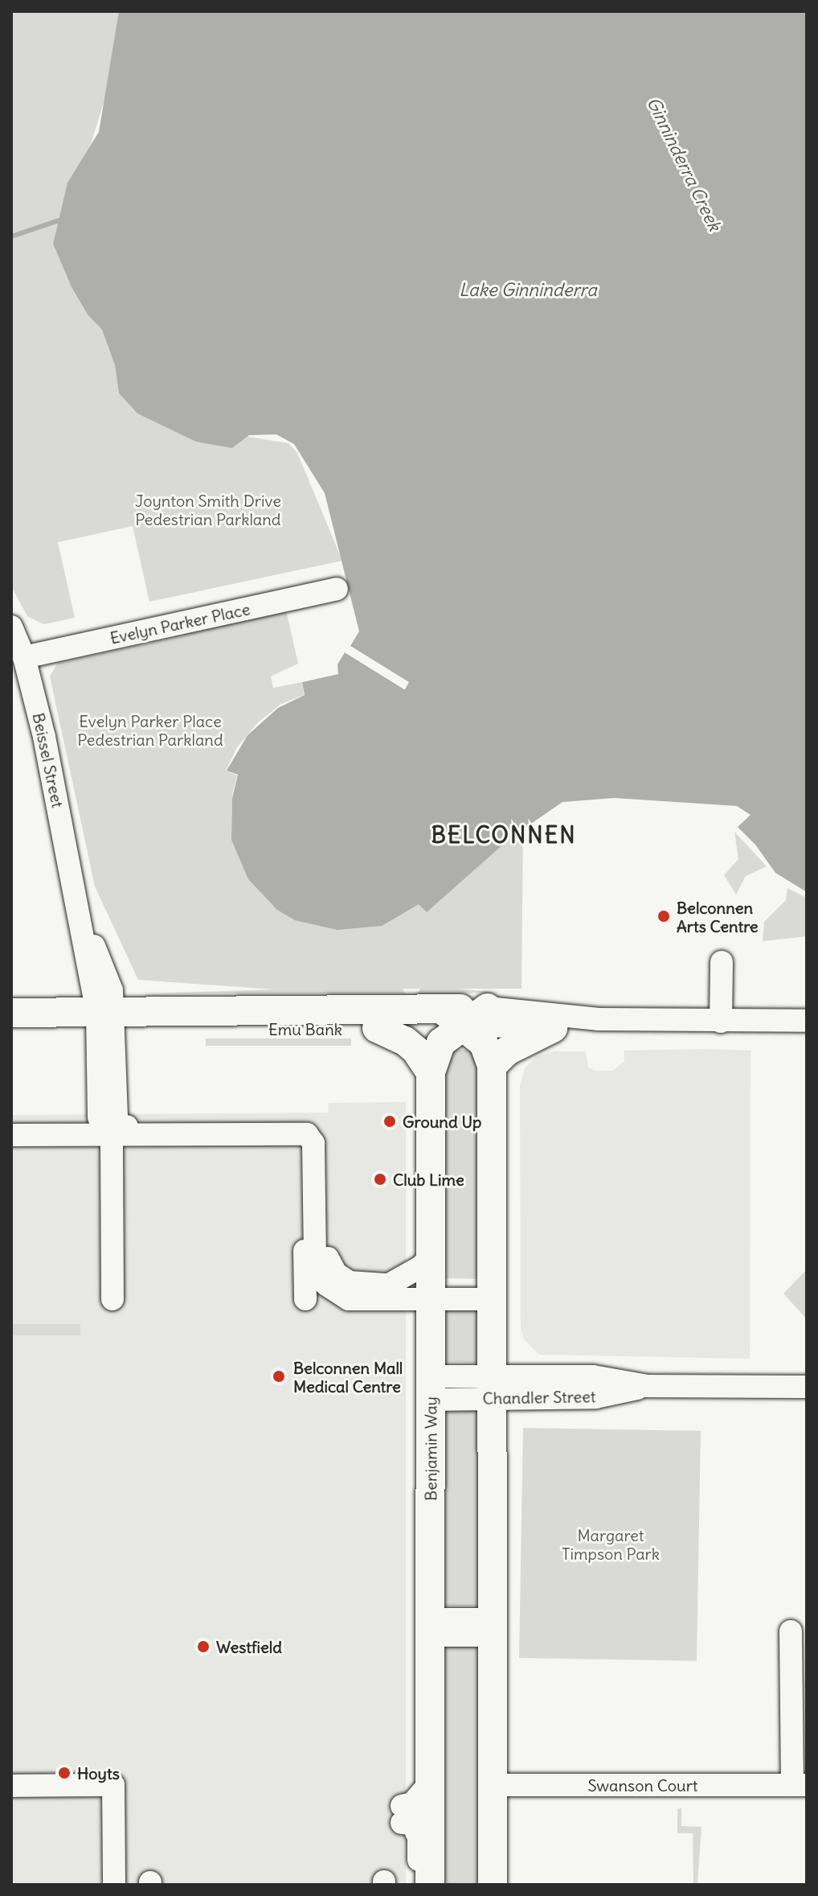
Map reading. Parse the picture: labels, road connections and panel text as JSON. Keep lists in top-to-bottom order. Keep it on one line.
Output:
{"streets":{"main road":["Emu Bank","Benjamin Way"],"street":["Evelyn Parker Place","Beissel Street","Chandler Street","Swanson Court"]},"crossings":[["Evelyn Parker Place","Beissel Street"],["Beissel Street","Emu Bank"],["Emu Bank","Benjamin Way"],["Chandler Street","Benjamin Way"]],"districts":["BELCONNEN"],"water":["Ginninderra Creek","Lake Ginninderra"],"parks":["Joynton Smith Drive Pedestrian Parkland","Evelyn Parker Place Pedestrian Parkland","Margaret Timpson Park"],"places":["Belconnen Arts Centre","Ground Up","Club Lime","Belconnen Mall Medical Centre","Westfield","Hoyts"]}
